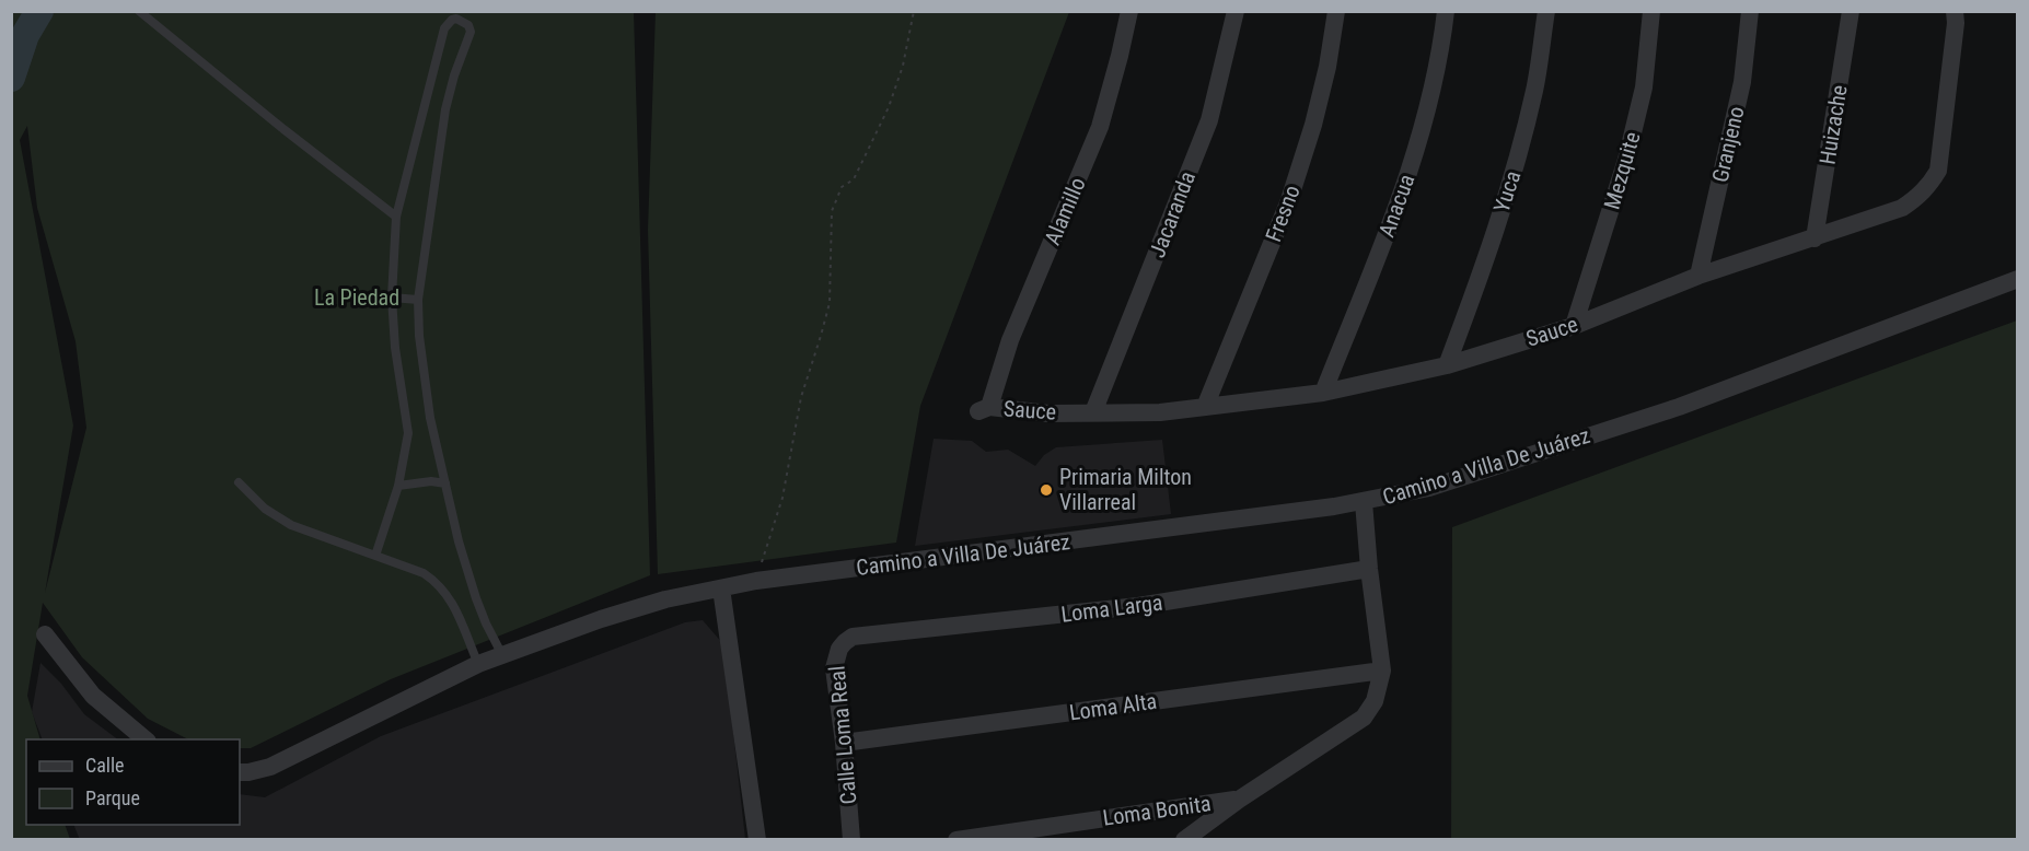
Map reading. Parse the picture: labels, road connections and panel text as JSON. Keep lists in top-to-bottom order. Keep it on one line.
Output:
{"streets":{"street":["Huizache","Granjeno","Mezquite","Yuca","Anacua","Alamillo","Fresno","Jacaranda","Sauce","Camino a Villa De Juárez","Loma Larga","Loma Alta","Calle Loma Real","Loma Bonita"]},"crossings":[["Huizache","Sauce"],["Granjeno","Sauce"],["Mezquite","Sauce"],["Yuca","Sauce"],["Anacua","Sauce"],["Alamillo","Sauce"],["Fresno","Sauce"],["Jacaranda","Sauce"],["Loma Larga","Calle Loma Real"],["Loma Alta","Calle Loma Real"]],"parks":["La Piedad"],"places":["Primaria Milton Villarreal"],"legend":["Calle","Parque"]}
